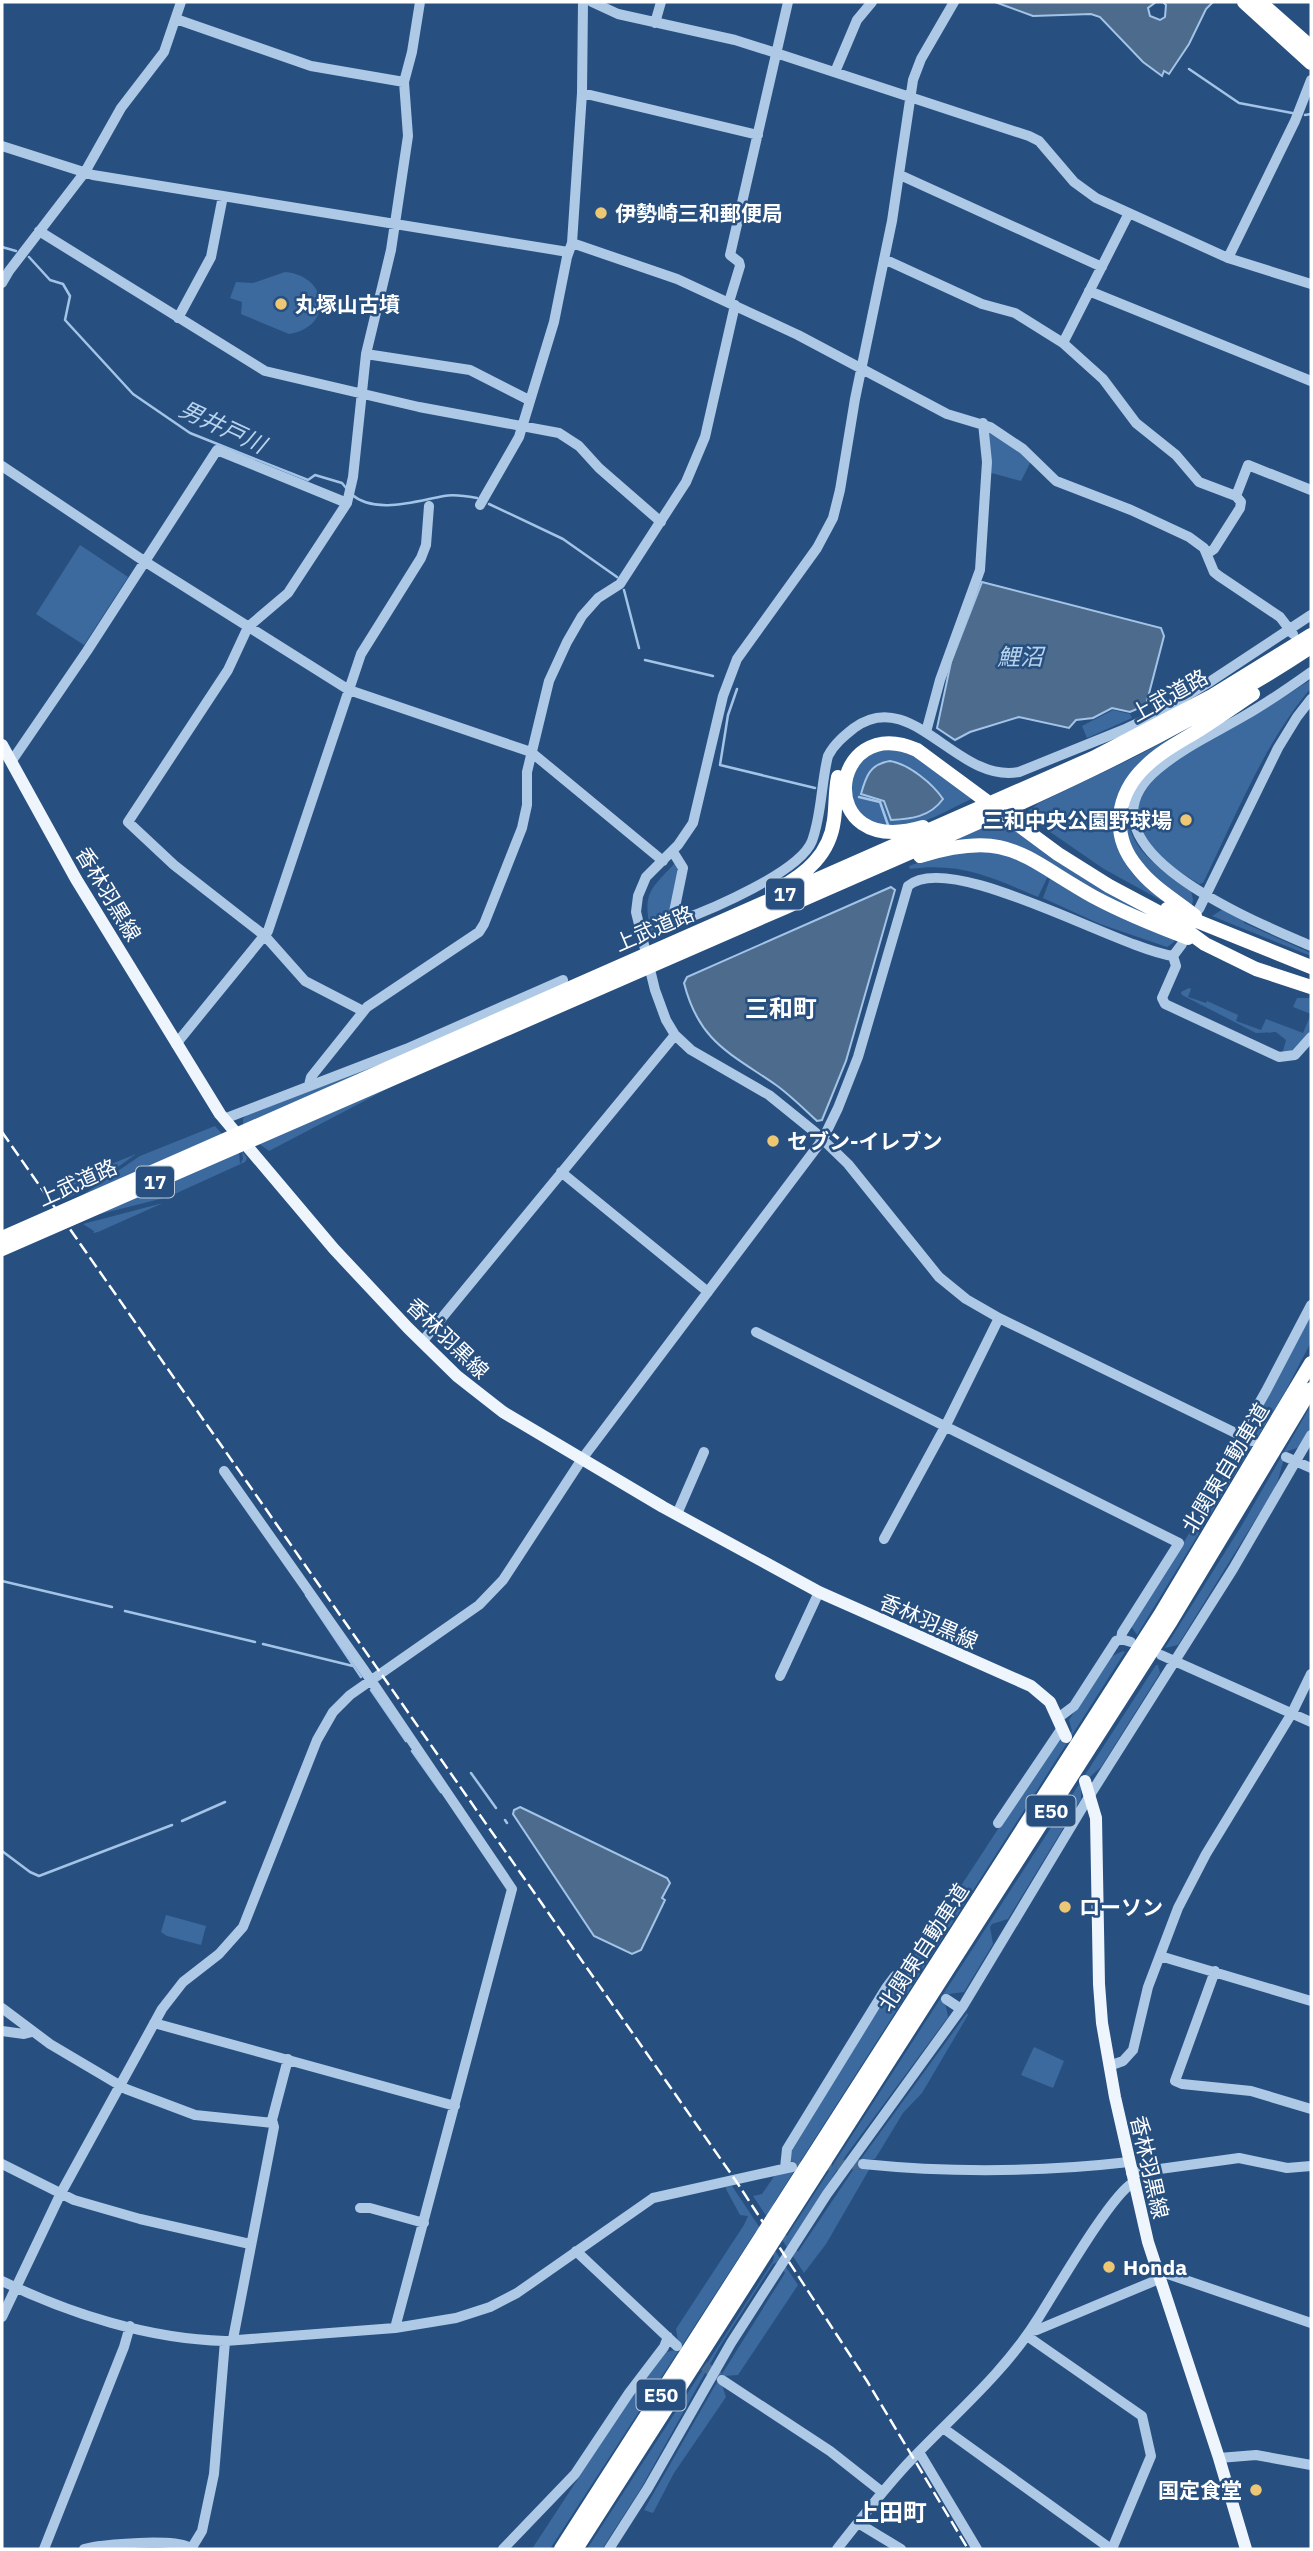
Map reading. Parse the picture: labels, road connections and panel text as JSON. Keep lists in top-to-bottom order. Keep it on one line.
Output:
{"streets":{"highway":["上武道路","17","北関東自動車道","E50"],"main road":["香林羽黒線"]},"districts":["三和町","上田町"],"water":["男井戸川","鯉沼"],"places":["伊勢崎三和郵便局","丸塚山古墳","三和中央公園野球場","セブン-イレブン","ローソン","Honda","国定食堂"]}
